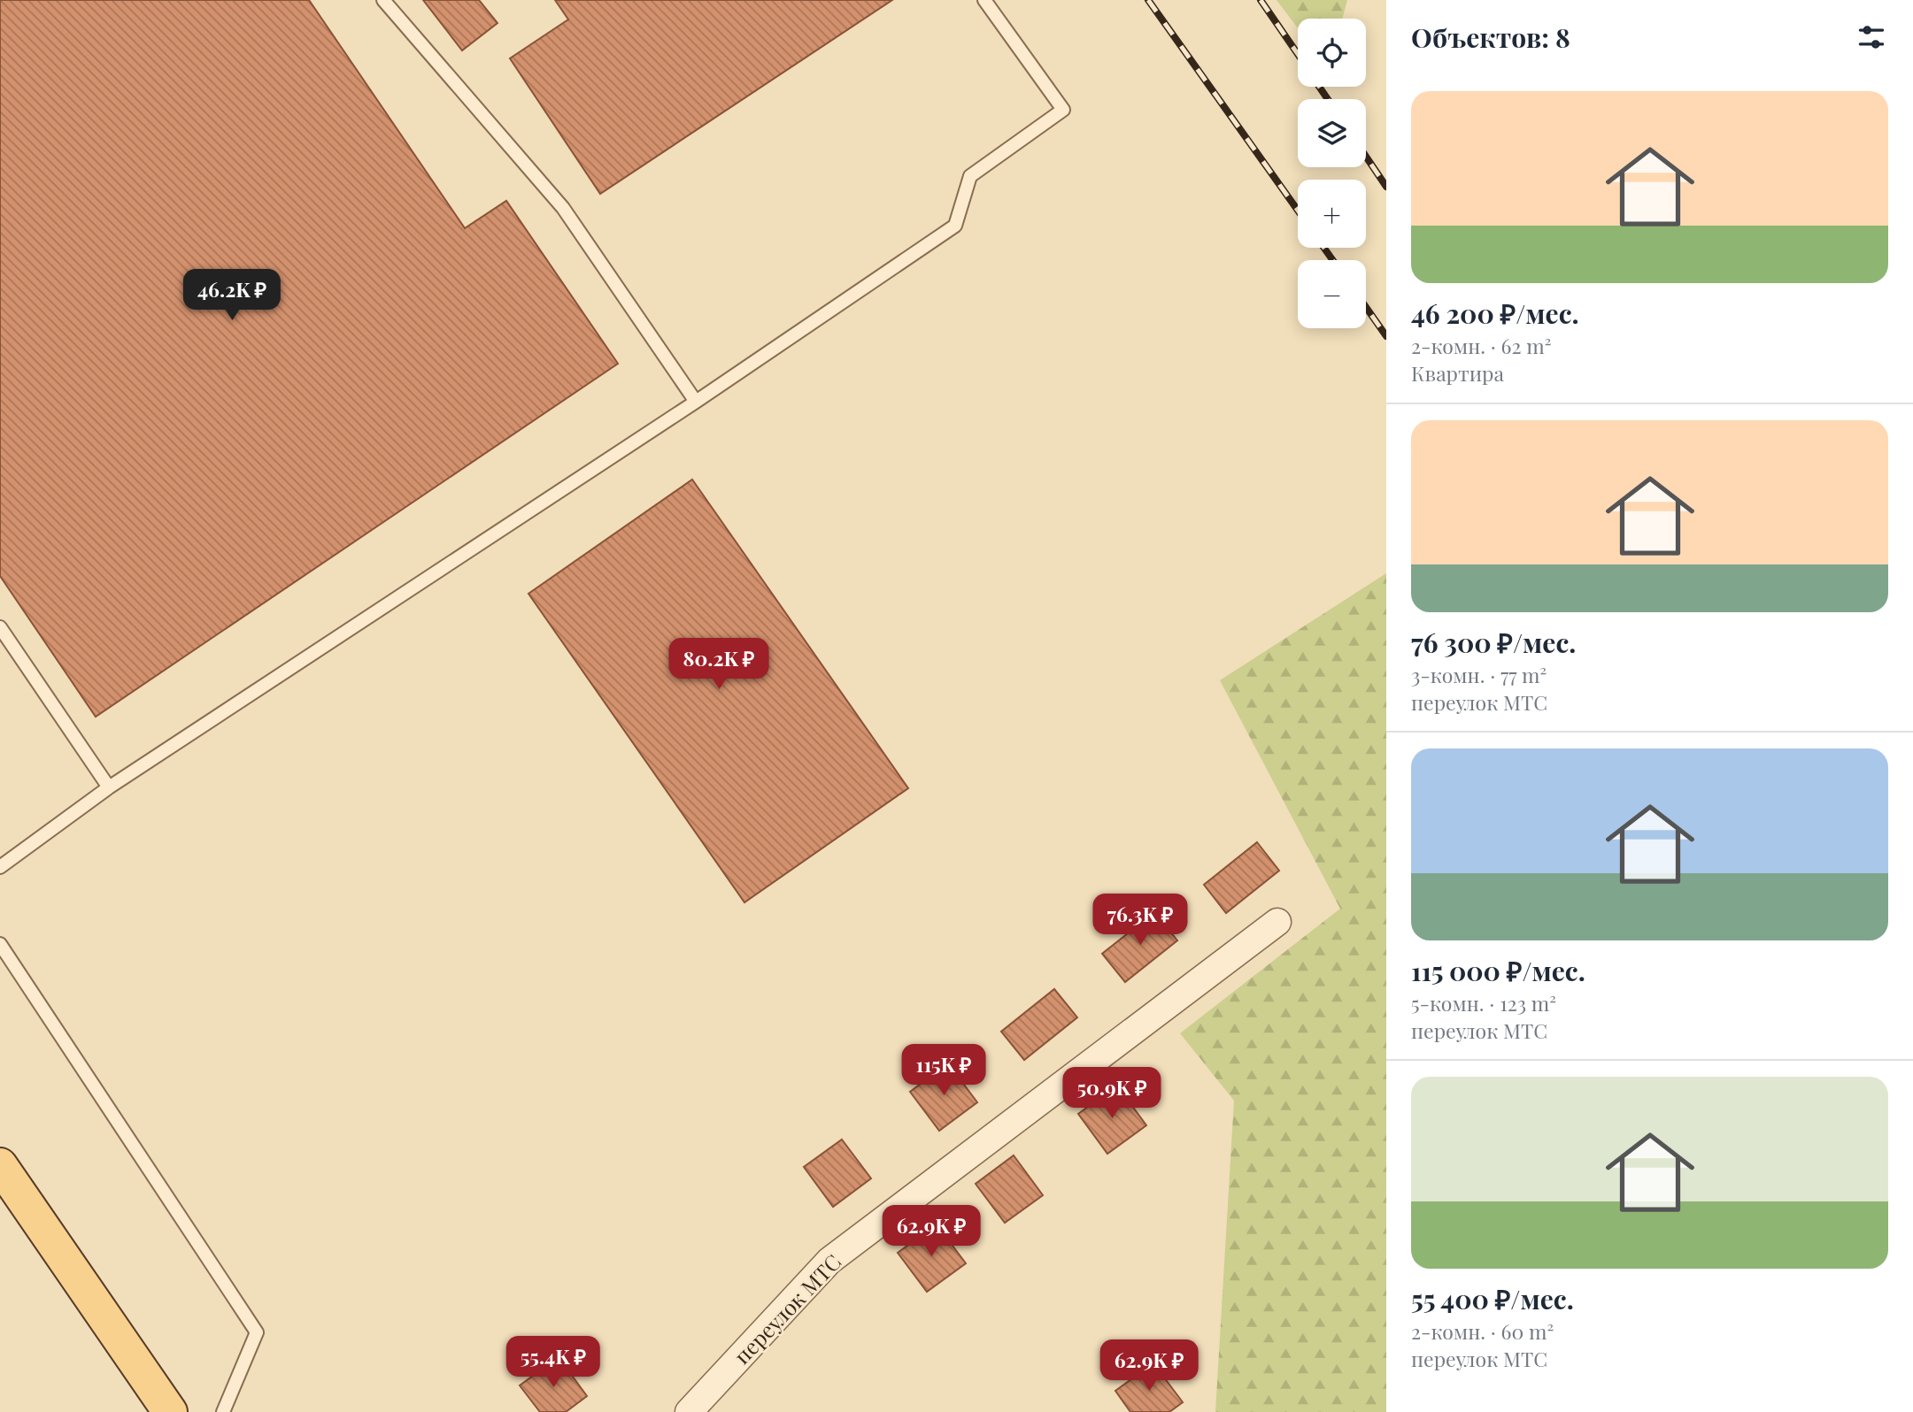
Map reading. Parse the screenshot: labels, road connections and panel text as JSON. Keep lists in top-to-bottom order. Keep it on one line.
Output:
{"streets":{"street":["переулок МТС"]},"page":{"heading":"Объектов: 8","map_buttons":["+","−"],"list":[{"name":"46 200 ₽/мес.","note":"2-комн. · 62 m² · Квартира"},{"name":"76 300 ₽/мес.","note":"3-комн. · 77 m² · переулок МТС"},{"name":"115 000 ₽/мес.","note":"5-комн. · 123 m² · переулок МТС"},{"name":"55 400 ₽/мес.","note":"2-комн. · 60 m² · переулок МТС"}],"price":["46.2K ₽","80.2K ₽","76.3K ₽","115K ₽","50.9K ₽","62.9K ₽","55.4K ₽","62.9K ₽"]}}
